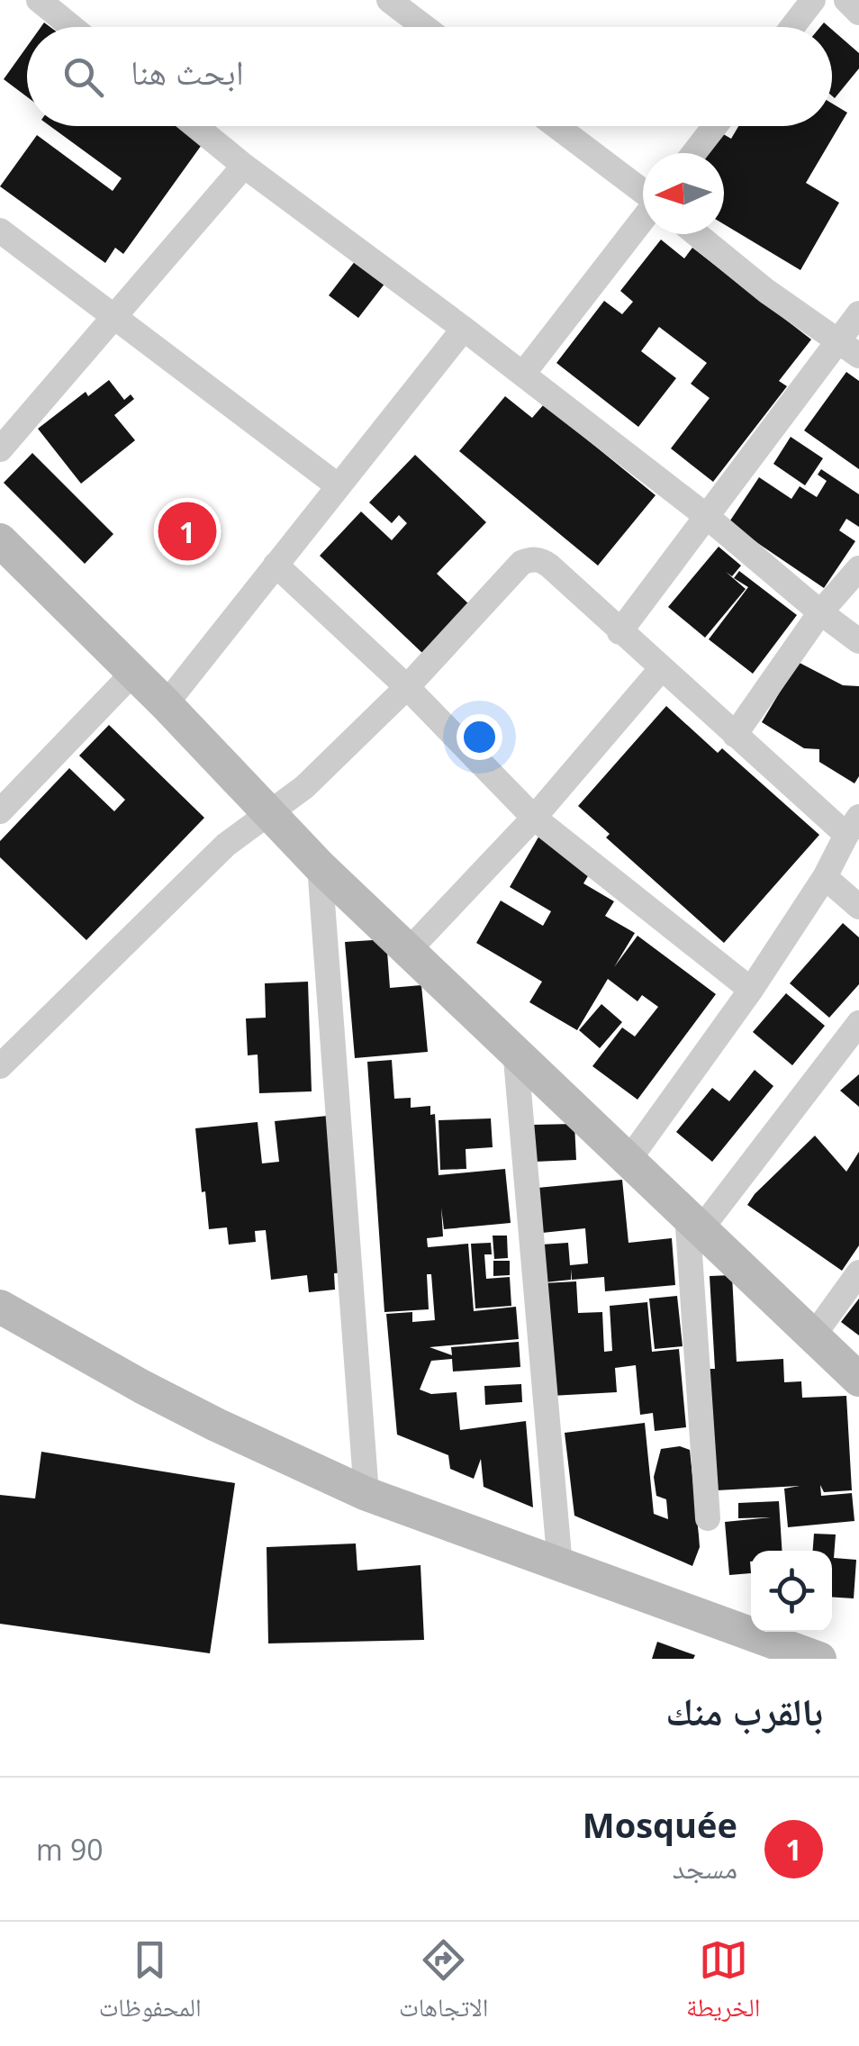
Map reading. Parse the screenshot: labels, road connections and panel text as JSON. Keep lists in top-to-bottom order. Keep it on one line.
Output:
{"north":"left","page":{"search":"ابحث هنا","pins":"1","heading":"بالقرب منك","list":[{"mark":"1","name":"Mosquée","note":"مسجد","value":"90 m"}],"nav":["الخريطة","الاتجاهات","المحفوظات"]}}
